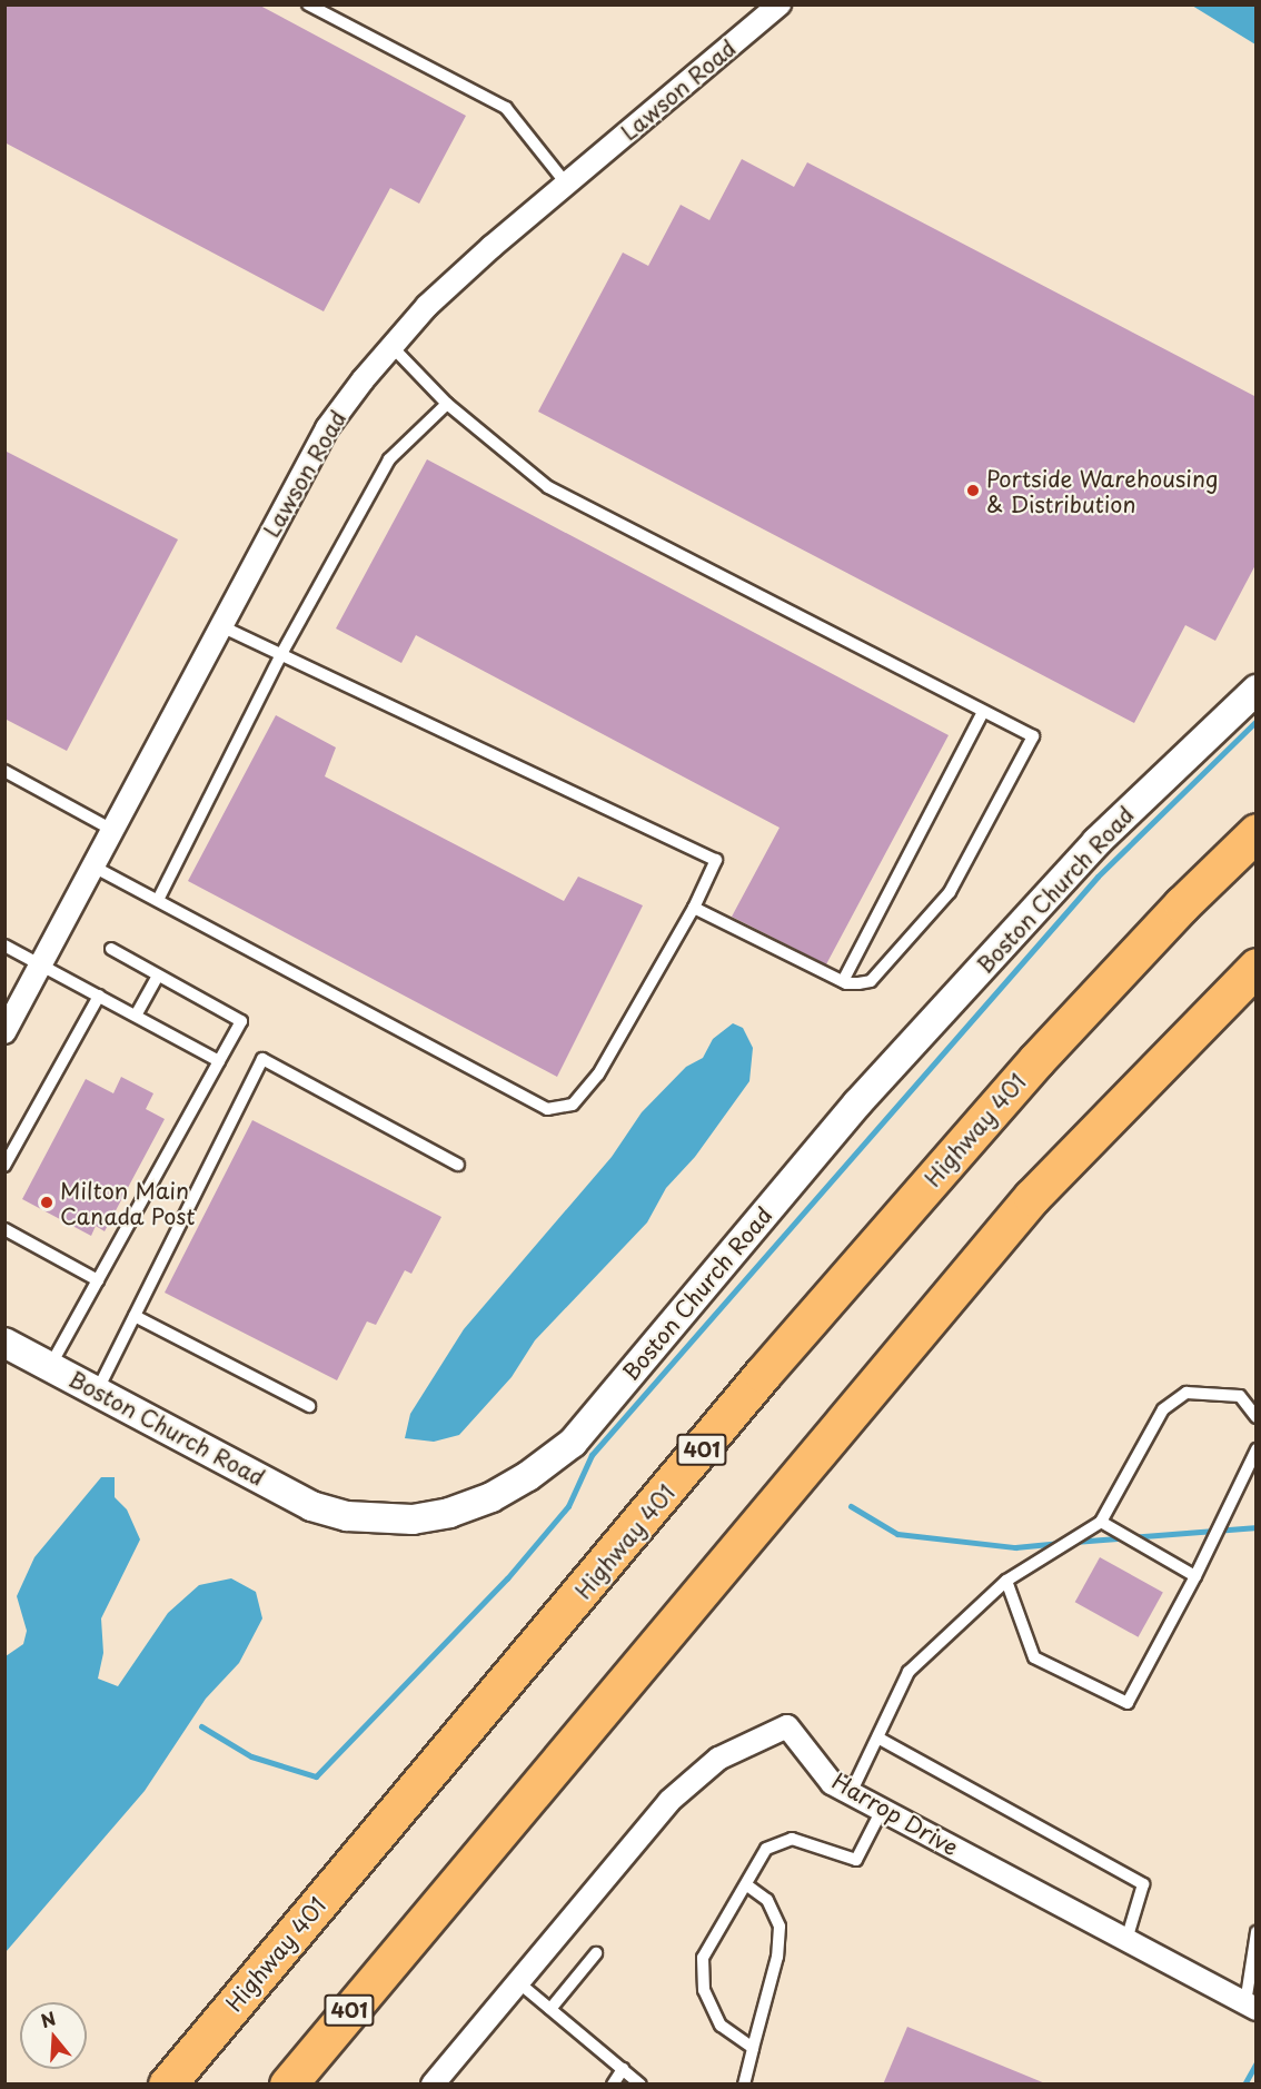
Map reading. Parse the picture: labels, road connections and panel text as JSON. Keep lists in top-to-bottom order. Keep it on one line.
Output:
{"streets":{"highway":["Highway 401","401"],"street":["Lawson Road","Boston Church Road","Harrop Drive"]},"places":["Portside Warehousing & Distribution","Milton Main Canada Post"],"north":"top"}
